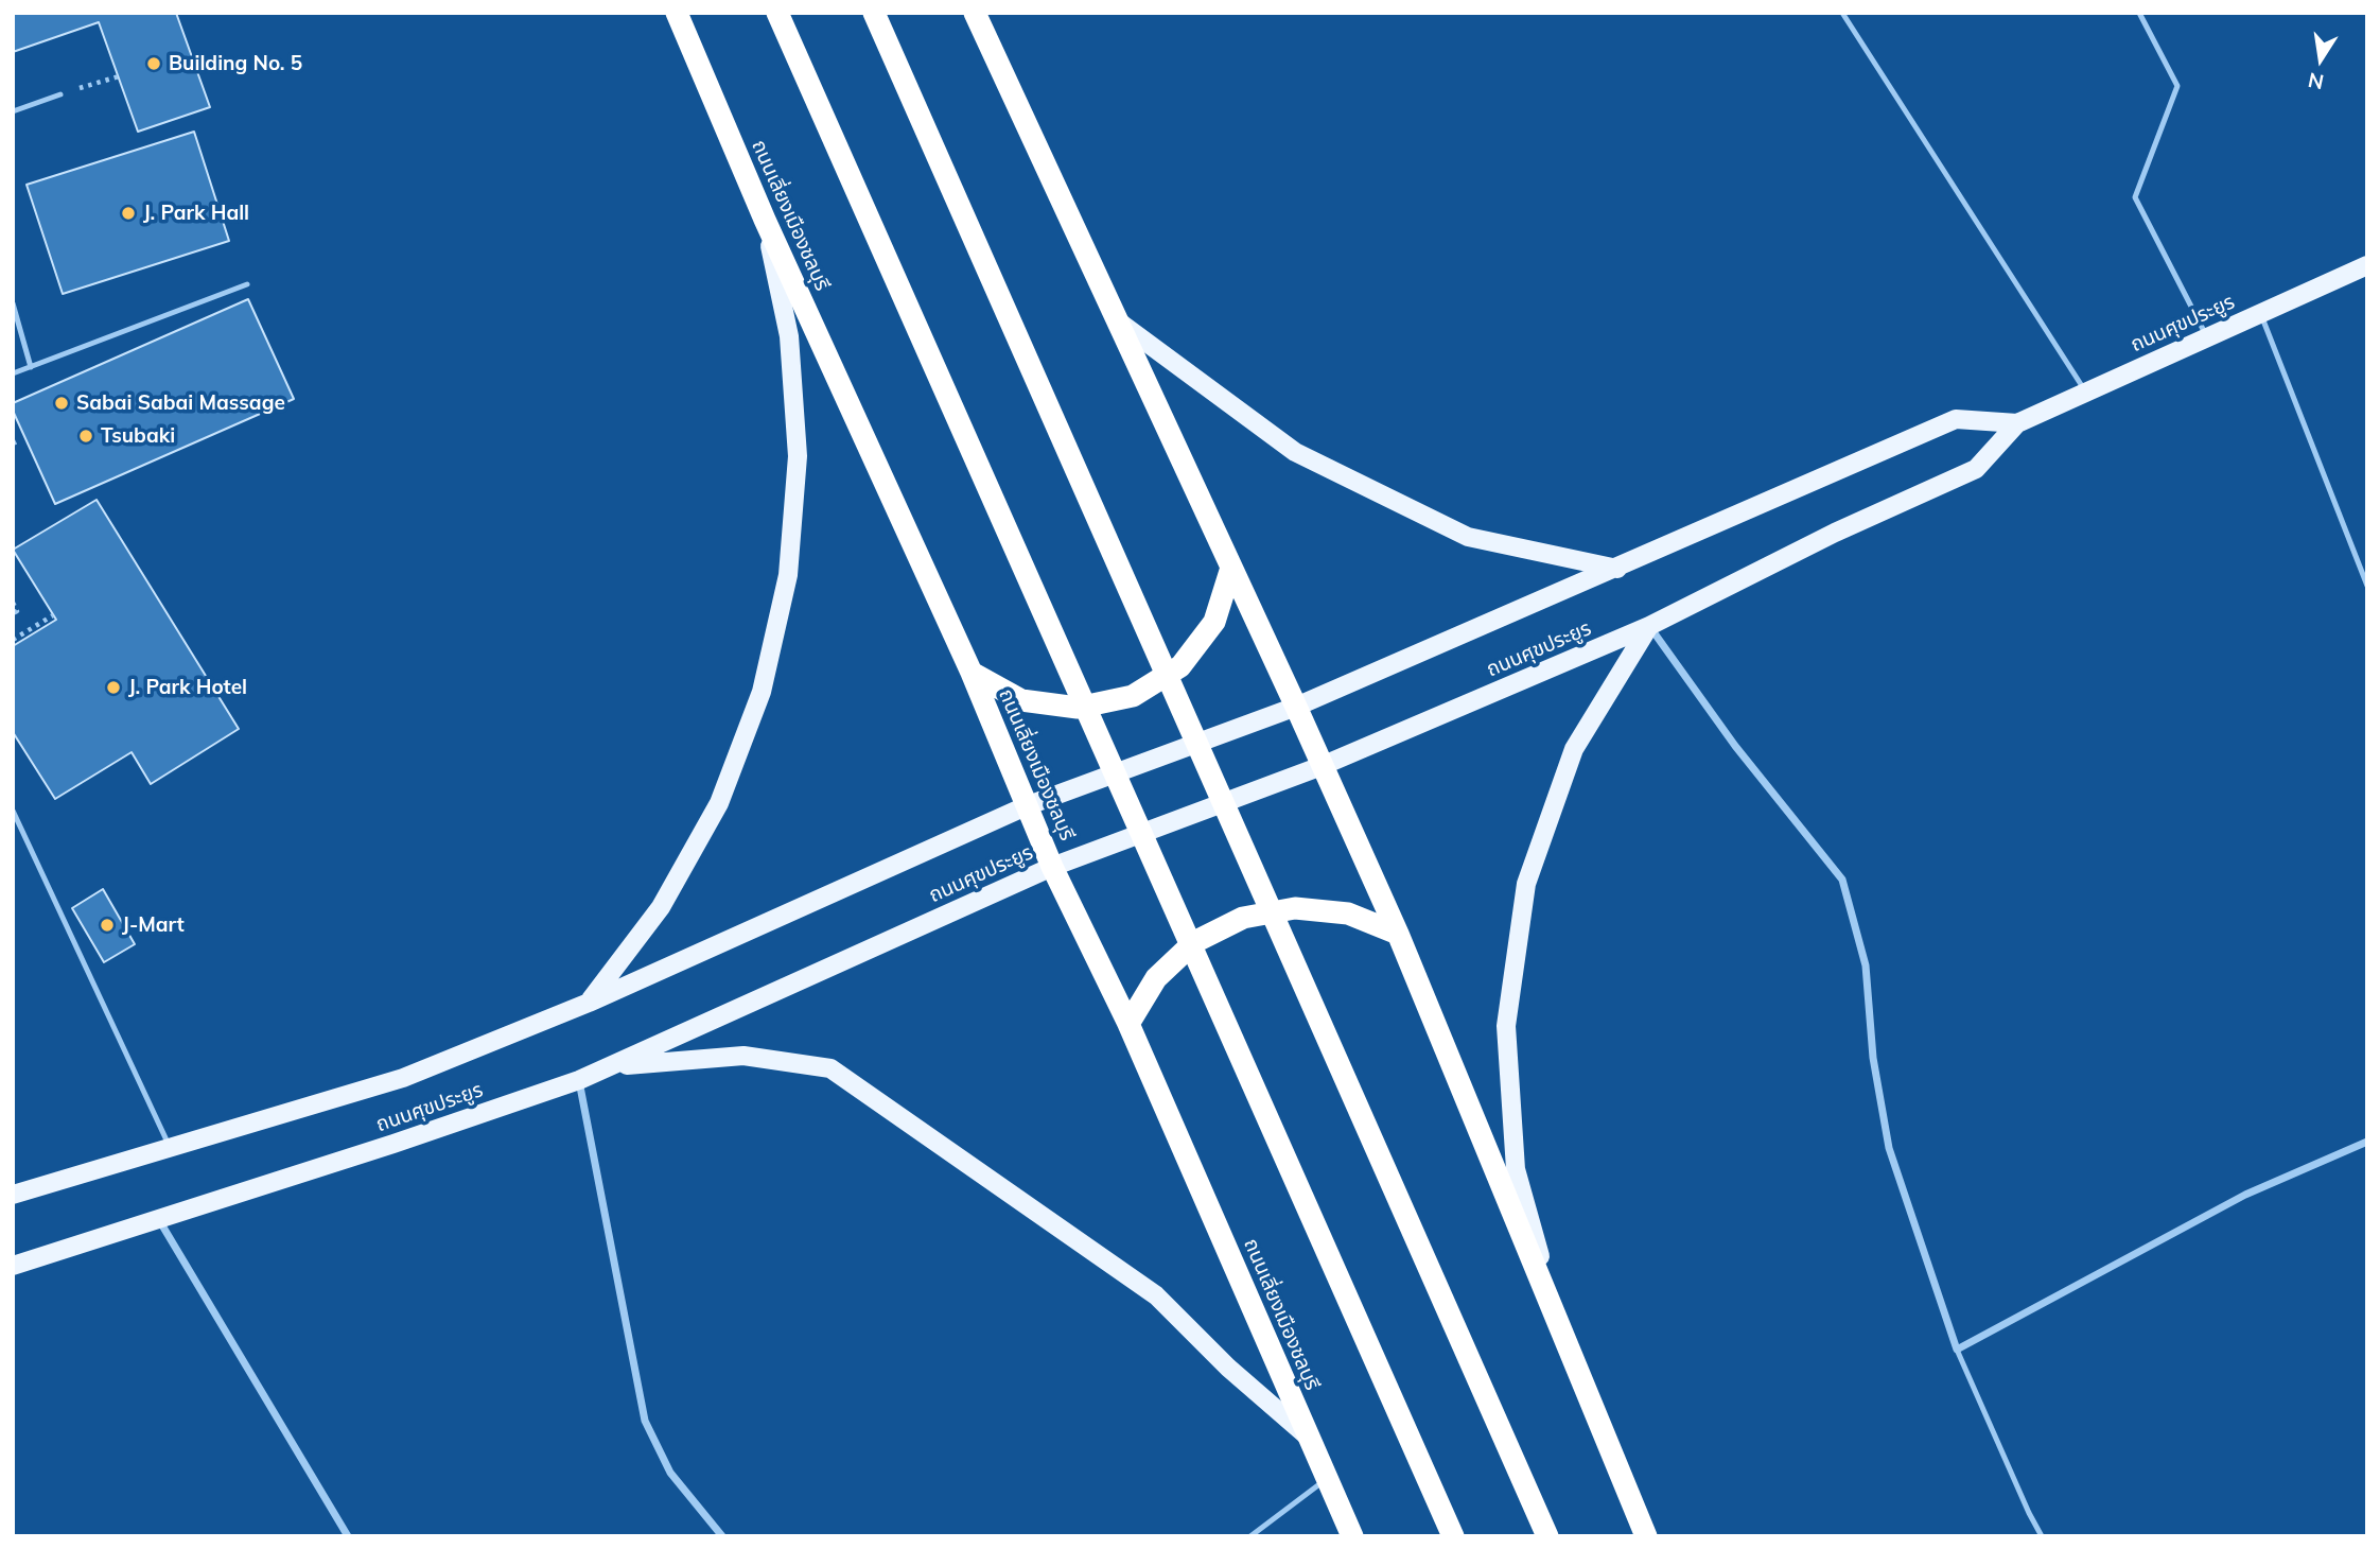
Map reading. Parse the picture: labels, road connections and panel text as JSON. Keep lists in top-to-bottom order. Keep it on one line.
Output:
{"streets":{"highway":["ถนนเลี่ยงเมืองชลบุรี"],"main road":["ถนนศุขประยูร"]},"crossings":[["ถนนเลี่ยงเมืองชลบุรี","ถนนศุขประยูร"]],"places":["Building No. 5","J. Park Hall","Sabai Sabai Massage","Tsubaki","J. Park Hotel","J-Mart"],"north":"bottom"}
